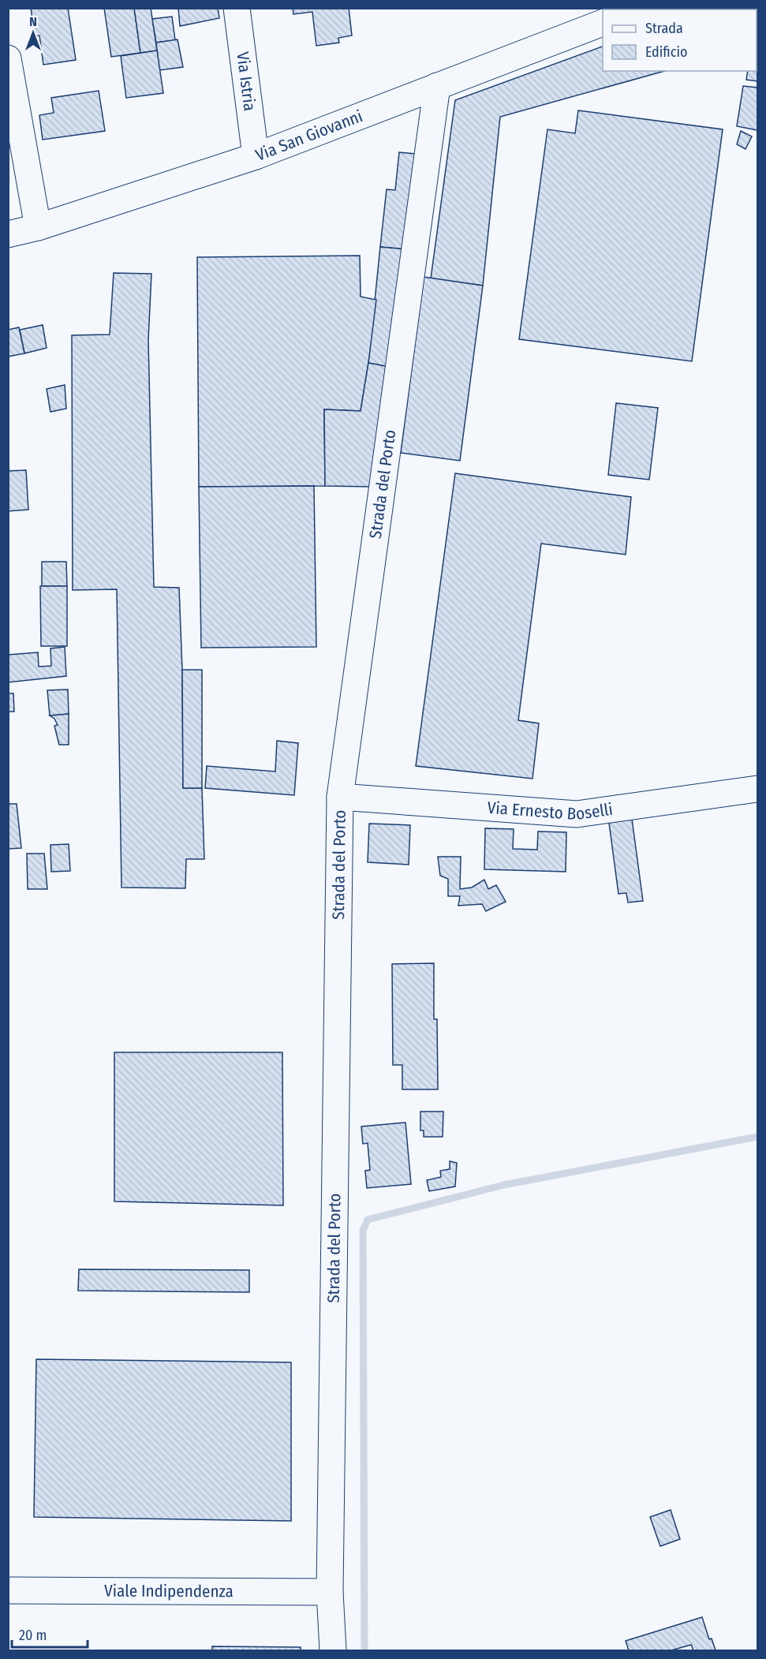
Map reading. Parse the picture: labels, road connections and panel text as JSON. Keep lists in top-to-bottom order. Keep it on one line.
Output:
{"streets":{"street":["Via Istria","Via San Giovanni","Strada del Porto","Via Ernesto Boselli","Viale Indipendenza"]},"crossings":[["Via Istria","Via San Giovanni"],["Via San Giovanni","Strada del Porto"],["Strada del Porto","Via Ernesto Boselli"],["Strada del Porto","Viale Indipendenza"]],"legend":["Strada","Edificio"],"scale_bar":"20 m","north":"top"}
